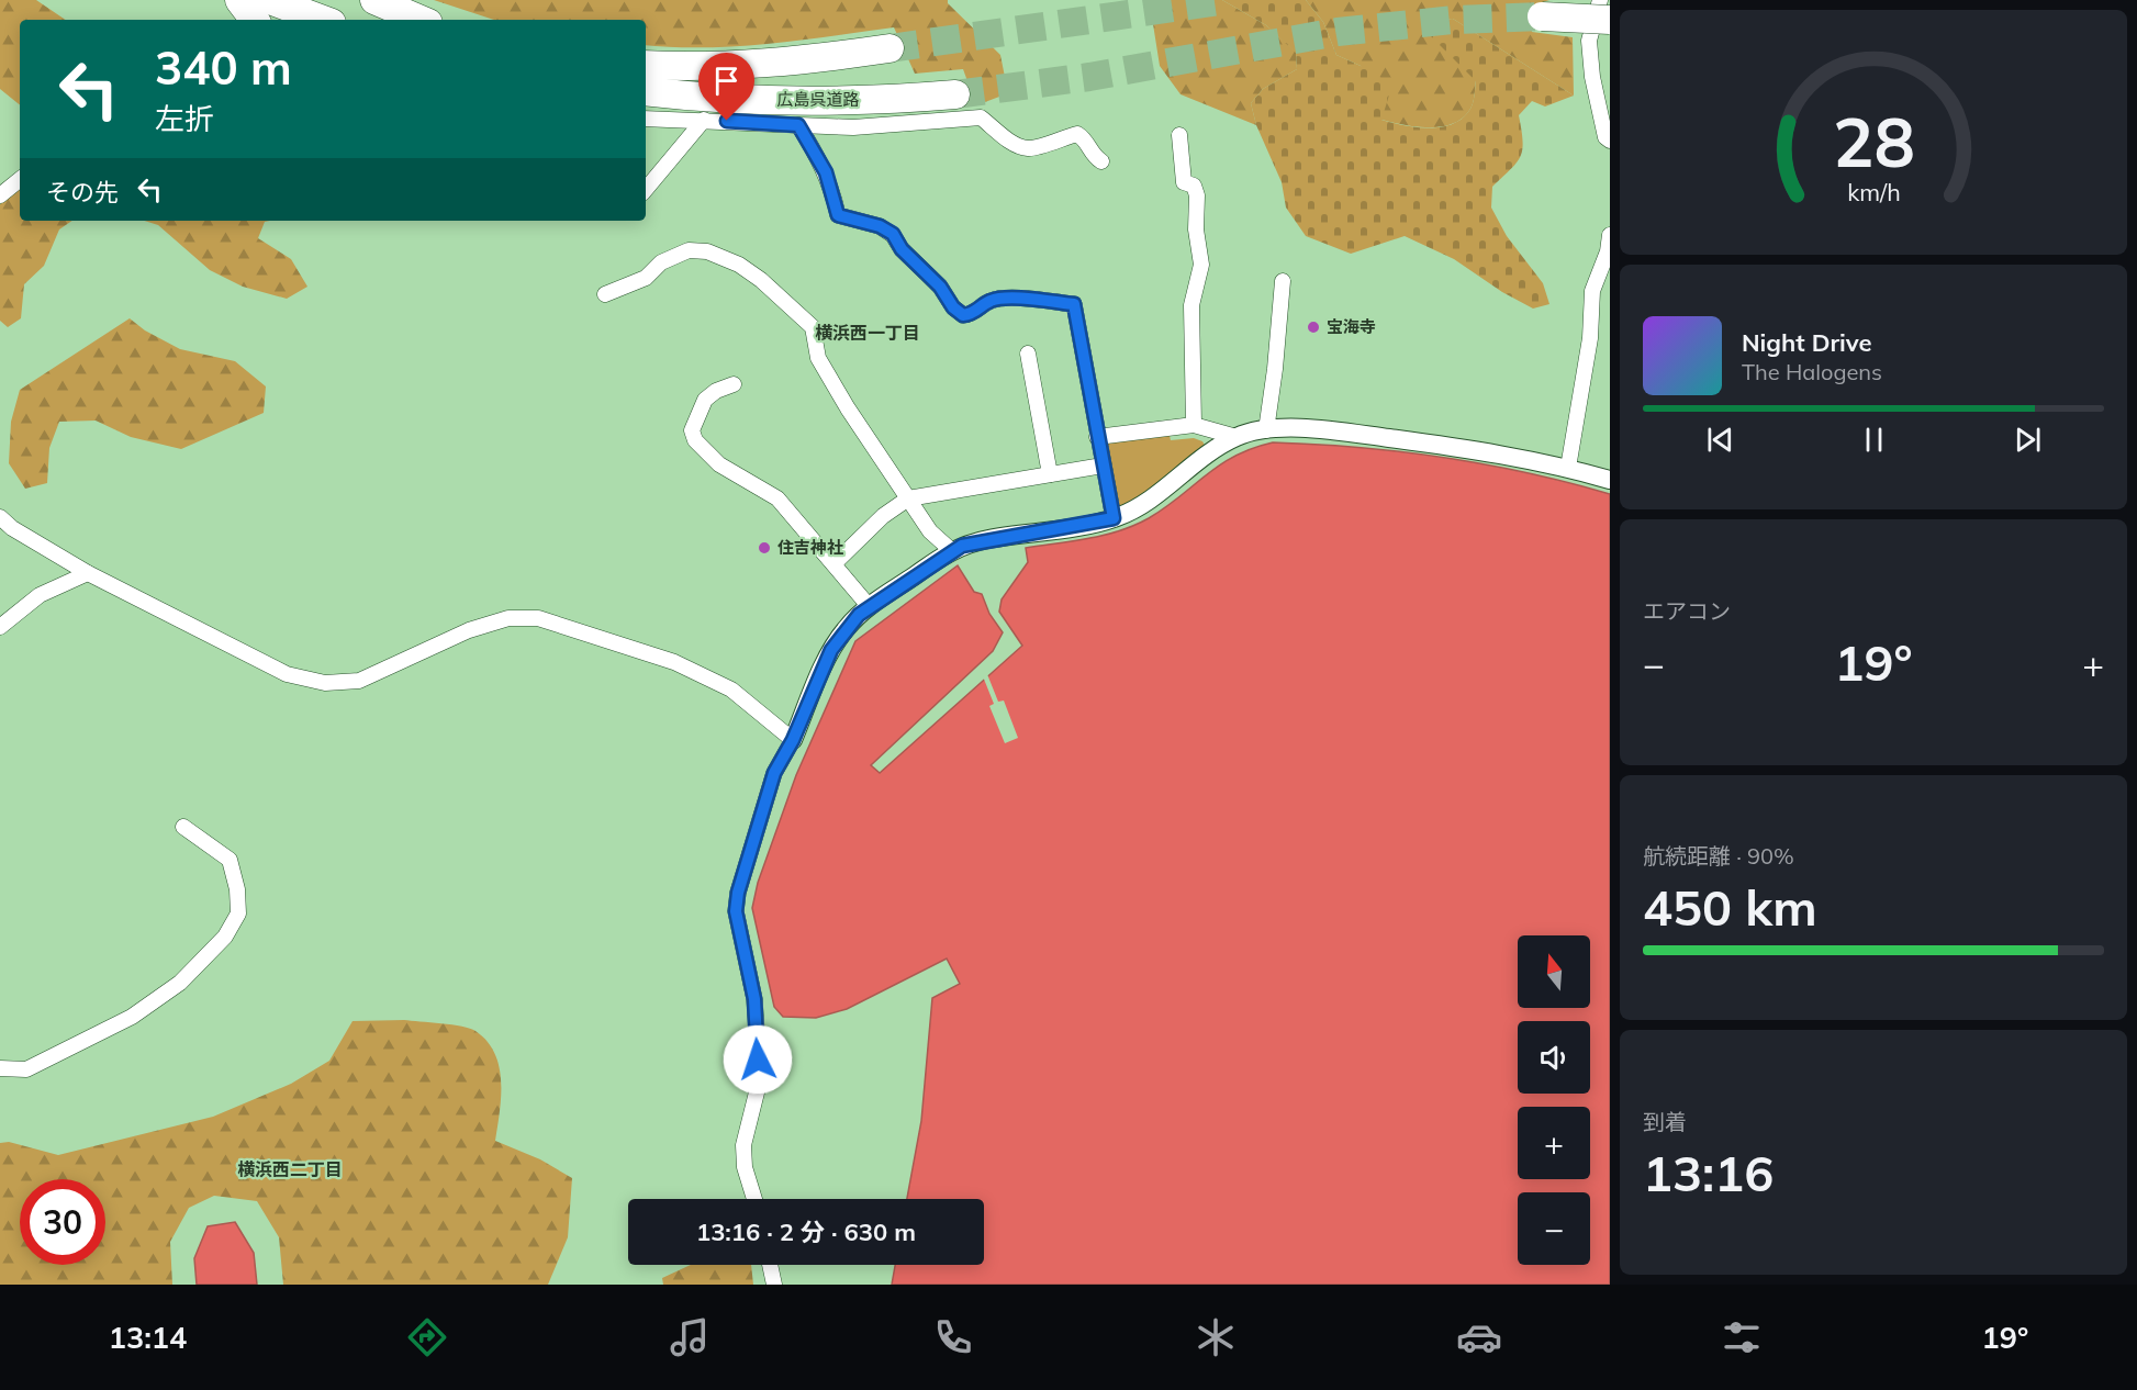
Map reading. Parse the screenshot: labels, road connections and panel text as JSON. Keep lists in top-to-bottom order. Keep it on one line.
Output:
{"streets":{"highway":["広島呉道路"]},"districts":["横浜西一丁目","横浜西二丁目"],"places":["宝海寺","住吉神社"],"north":"top","page":{"turn":["340 m","左折"],"then":"その先","song":["Night Drive","The Halogens"],"tile":["エアコン",["航続距離 · 90%","450 km"],["到着","13:16"]],"heat":["−","19°","+"],"map_buttons":["+","−"],"limit":"30","trip":"13:16 · 2 分 · 630 m","tabs":["13:14","19°"],"gauge":["28","km/h"]}}
